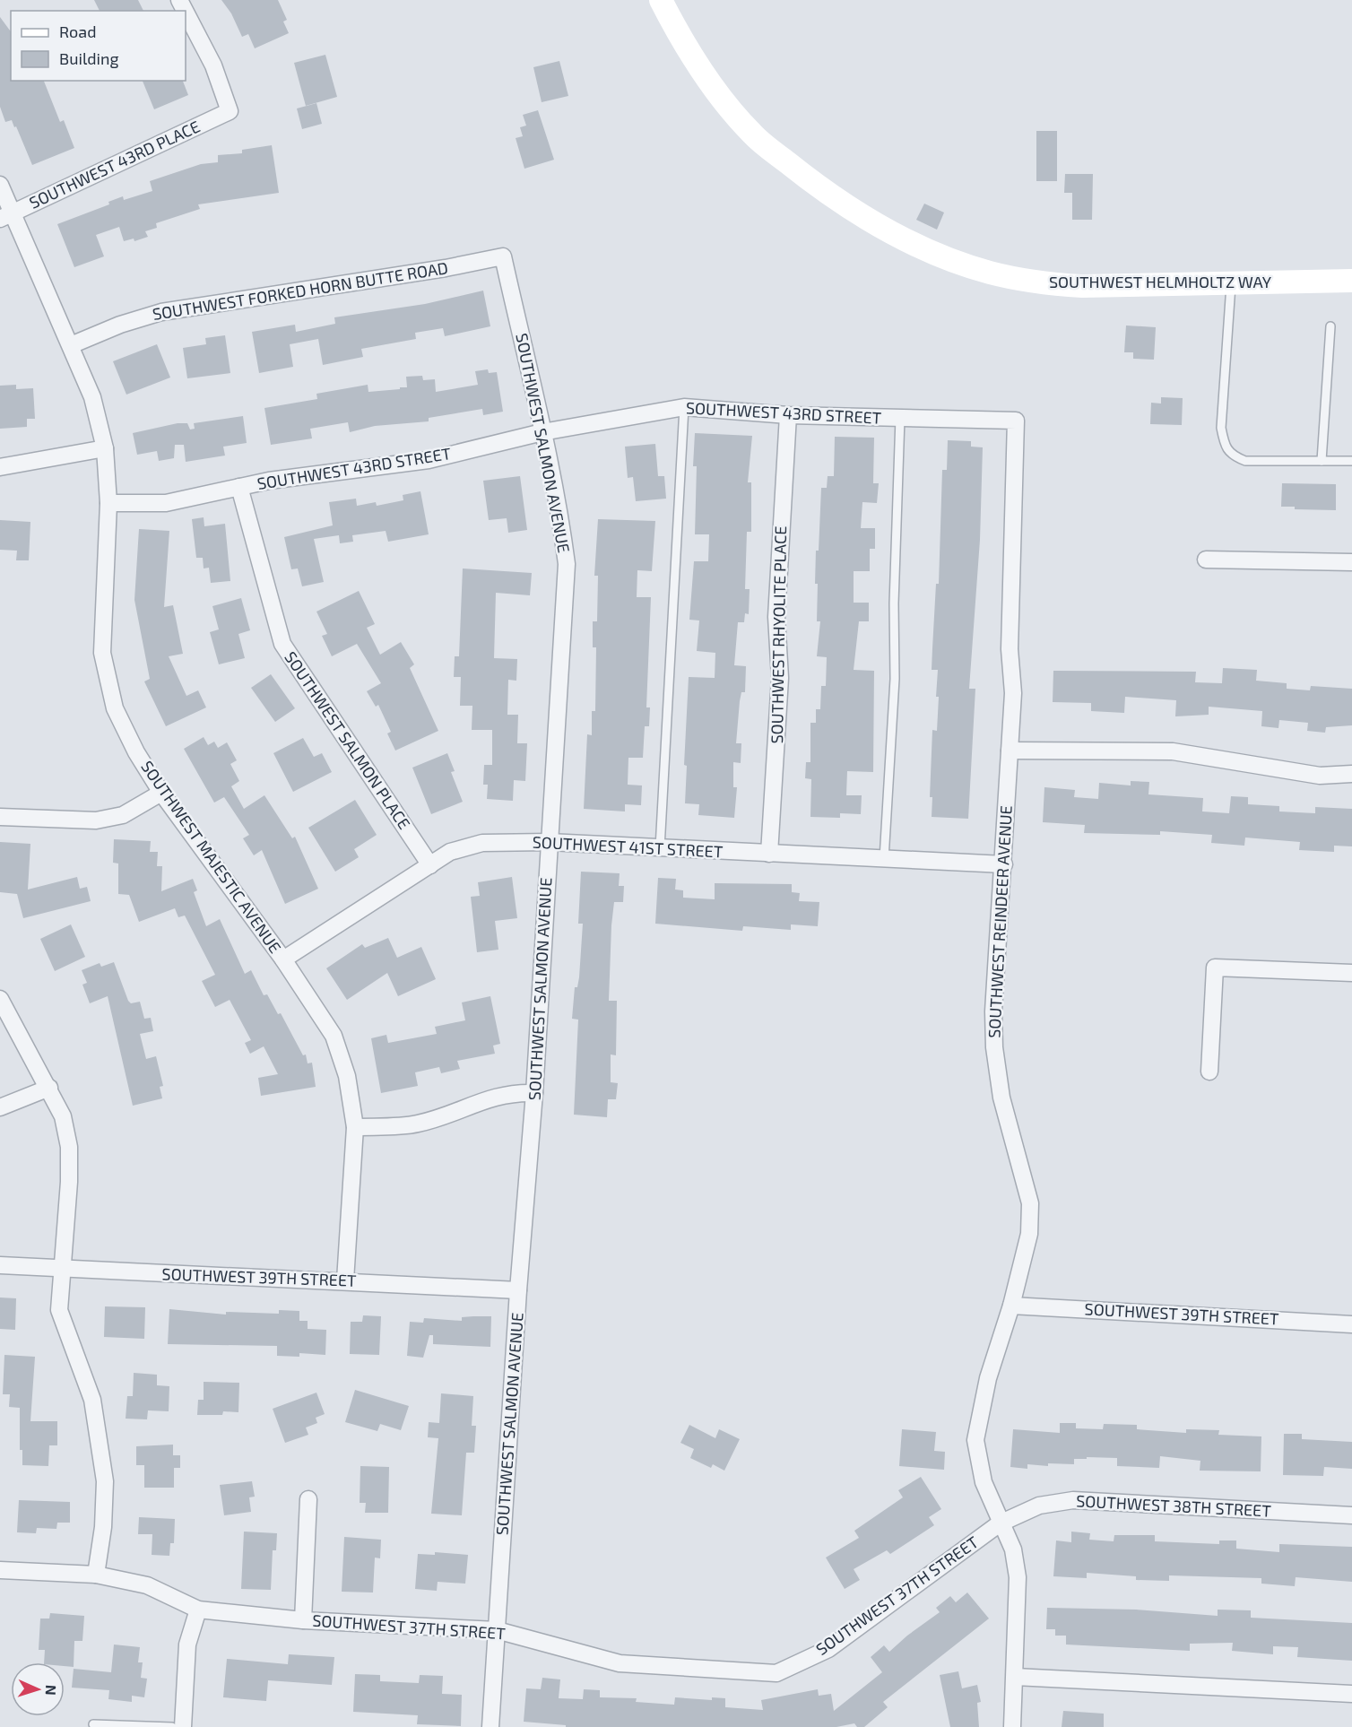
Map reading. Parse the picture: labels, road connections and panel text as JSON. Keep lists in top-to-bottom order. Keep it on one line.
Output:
{"streets":{"main road":["SOUTHWEST HELMHOLTZ WAY"],"street":["SOUTHWEST 43RD PLACE","SOUTHWEST FORKED HORN BUTTE ROAD","SOUTHWEST 43RD STREET","SOUTHWEST SALMON AVENUE","SOUTHWEST RHYOLITE PLACE","SOUTHWEST SALMON PLACE","SOUTHWEST 41ST STREET","SOUTHWEST MAJESTIC AVENUE","SOUTHWEST REINDEER AVENUE","SOUTHWEST 39TH STREET","SOUTHWEST 38TH STREET","SOUTHWEST 37TH STREET"]},"crossings":[["SOUTHWEST 43RD PLACE","SOUTHWEST MAJESTIC AVENUE"],["SOUTHWEST FORKED HORN BUTTE ROAD","SOUTHWEST SALMON AVENUE"],["SOUTHWEST FORKED HORN BUTTE ROAD","SOUTHWEST MAJESTIC AVENUE"],["SOUTHWEST 43RD STREET","SOUTHWEST SALMON AVENUE"],["SOUTHWEST 43RD STREET","SOUTHWEST RHYOLITE PLACE"],["SOUTHWEST 43RD STREET","SOUTHWEST SALMON PLACE"],["SOUTHWEST 43RD STREET","SOUTHWEST MAJESTIC AVENUE"],["SOUTHWEST 43RD STREET","SOUTHWEST REINDEER AVENUE"],["SOUTHWEST SALMON AVENUE","SOUTHWEST 41ST STREET"],["SOUTHWEST SALMON AVENUE","SOUTHWEST 39TH STREET"],["SOUTHWEST SALMON AVENUE","SOUTHWEST 37TH STREET"],["SOUTHWEST RHYOLITE PLACE","SOUTHWEST 41ST STREET"],["SOUTHWEST SALMON PLACE","SOUTHWEST 41ST STREET"],["SOUTHWEST 41ST STREET","SOUTHWEST MAJESTIC AVENUE"],["SOUTHWEST 41ST STREET","SOUTHWEST REINDEER AVENUE"],["SOUTHWEST MAJESTIC AVENUE","SOUTHWEST 39TH STREET"],["SOUTHWEST REINDEER AVENUE","SOUTHWEST 39TH STREET"],["SOUTHWEST REINDEER AVENUE","SOUTHWEST 38TH STREET"],["SOUTHWEST REINDEER AVENUE","SOUTHWEST 37TH STREET"],["SOUTHWEST 38TH STREET","SOUTHWEST 37TH STREET"]],"legend":["Road","Building"],"north":"right"}
